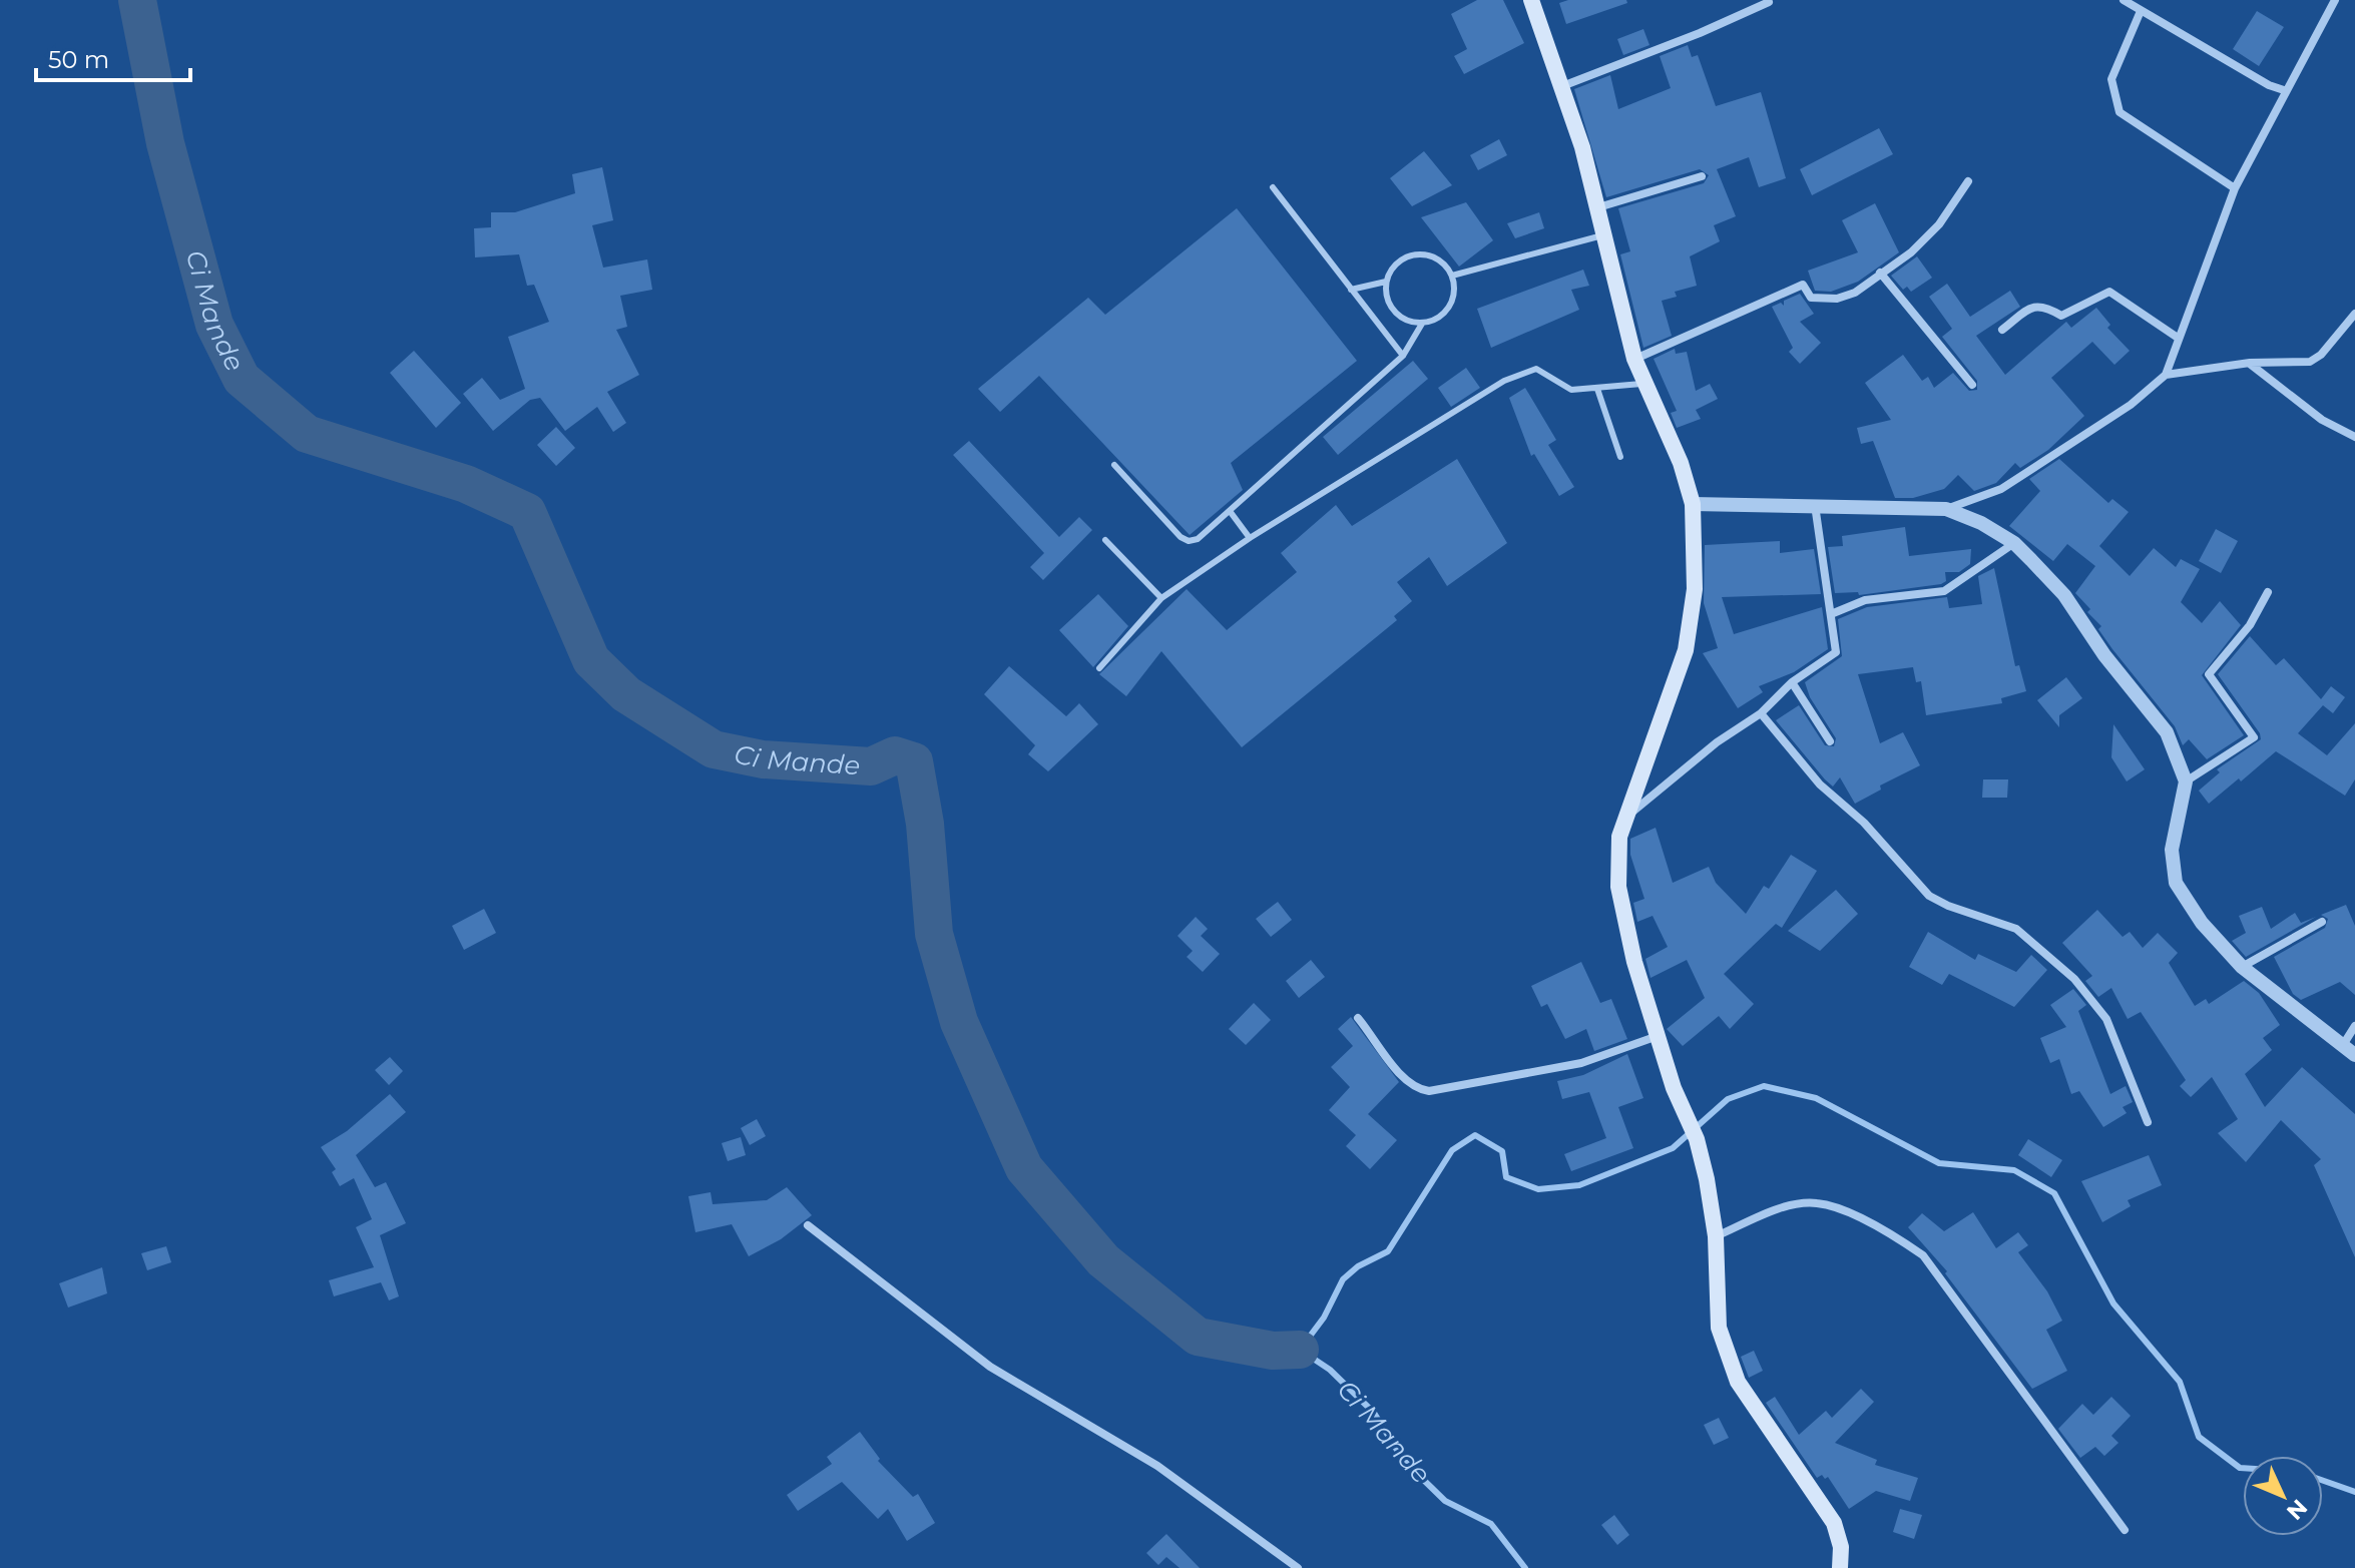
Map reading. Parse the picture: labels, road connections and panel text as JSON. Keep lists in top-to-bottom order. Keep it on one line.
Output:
{"water":["Ci Mande"],"scale_bar":"50 m","north":"bottom right"}
